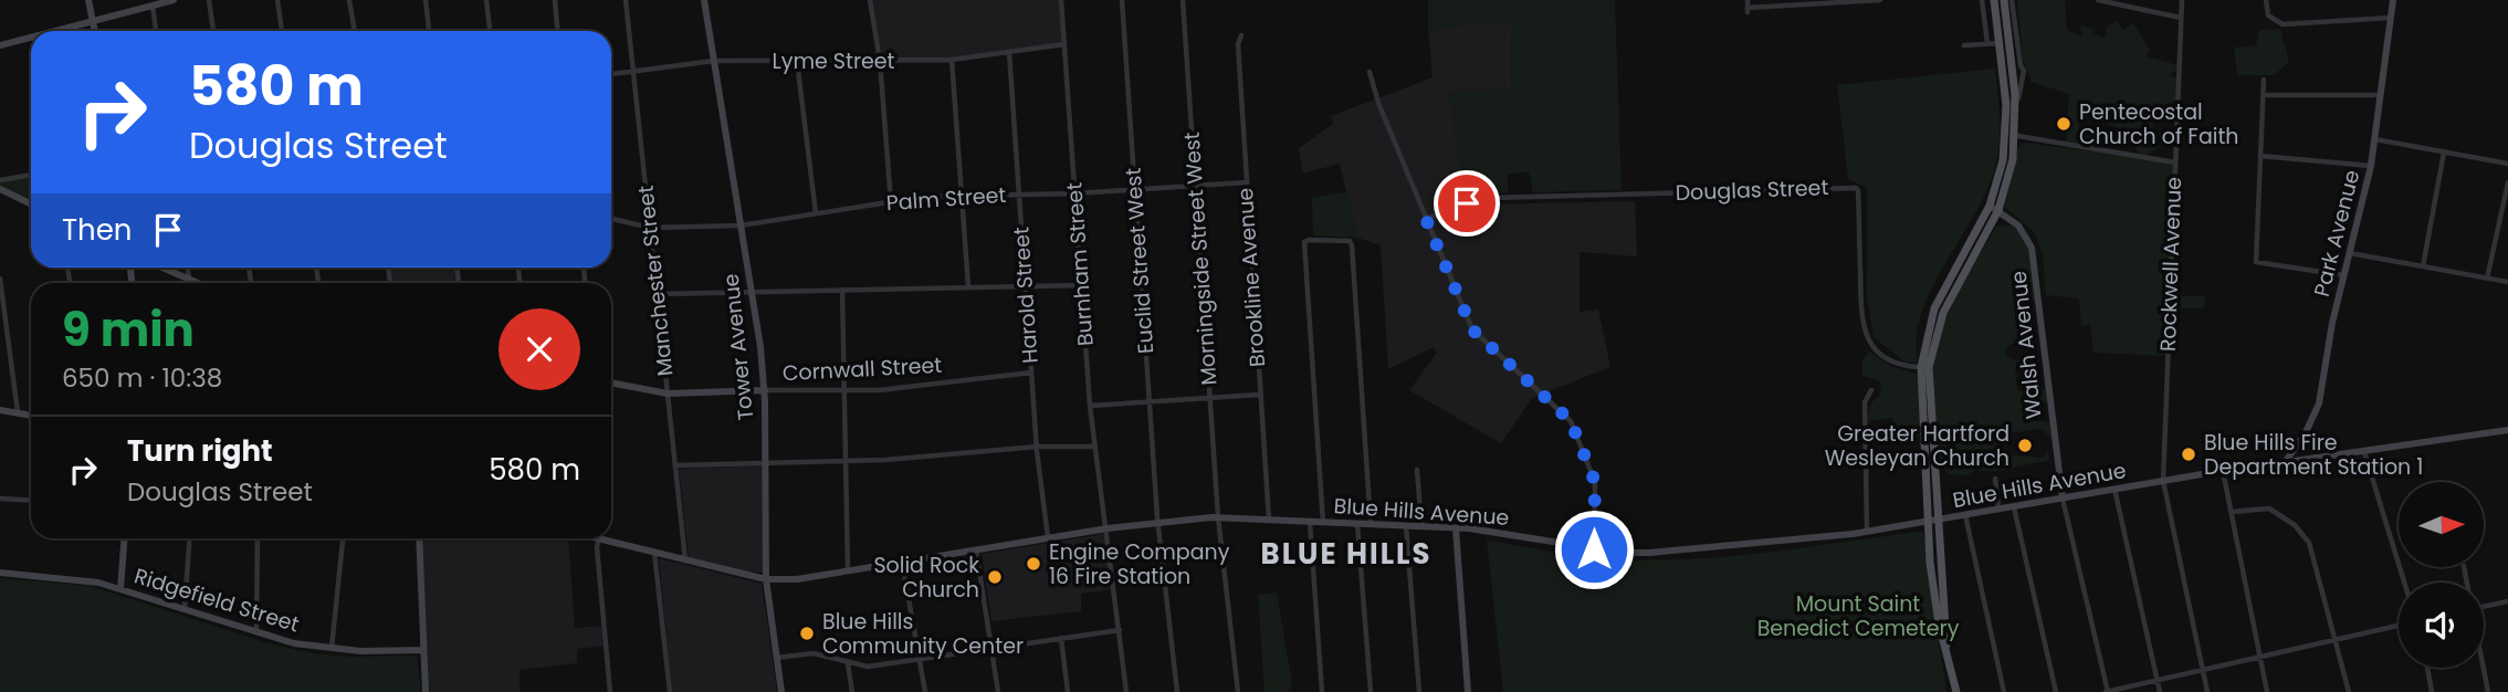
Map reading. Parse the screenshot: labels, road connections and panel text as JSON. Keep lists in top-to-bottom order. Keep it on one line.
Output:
{"streets":{"main road":["Park Avenue","Walsh Avenue","Tower Avenue","Cornwall Street","Blue Hills Avenue","Ridgefield Street"],"street":["Lyme Street","Douglas Street","Palm Street","Morningside Street West","Euclid Street West","Burnham Street","Rockwell Avenue","Brookline Avenue","Manchester Street","Harold Street"]},"crossings":[["Lyme Street","Burnham Street"],["Lyme Street","Manchester Street"],["Lyme Street","Harold Street"],["Lyme Street","Tower Avenue"],["Palm Street","Morningside Street West"],["Palm Street","Euclid Street West"],["Palm Street","Burnham Street"],["Palm Street","Brookline Avenue"],["Palm Street","Manchester Street"],["Palm Street","Harold Street"],["Palm Street","Tower Avenue"],["Park Avenue","Blue Hills Avenue"],["Morningside Street West","Blue Hills Avenue"],["Euclid Street West","Blue Hills Avenue"],["Burnham Street","Blue Hills Avenue"],["Rockwell Avenue","Blue Hills Avenue"],["Brookline Avenue","Blue Hills Avenue"],["Manchester Street","Cornwall Street"],["Manchester Street","Blue Hills Avenue"],["Harold Street","Cornwall Street"],["Harold Street","Blue Hills Avenue"],["Walsh Avenue","Blue Hills Avenue"],["Tower Avenue","Cornwall Street"],["Tower Avenue","Blue Hills Avenue"]],"districts":["BLUE HILLS"],"parks":["Mount Saint Benedict Cemetery"],"places":["Pentecostal Church of Faith","Greater Hartford Wesleyan Church","Blue Hills Fire Department Station 1","Engine Company 16 Fire Station","Solid Rock Church","Blue Hills Community Center"],"north":"right","page":{"turn":["580 m","Douglas Street"],"then":"Then","heading":["9 min","650 m · 10:38"],"list":[{"name":"Turn right","note":"Douglas Street","value":"580 m"}]}}
